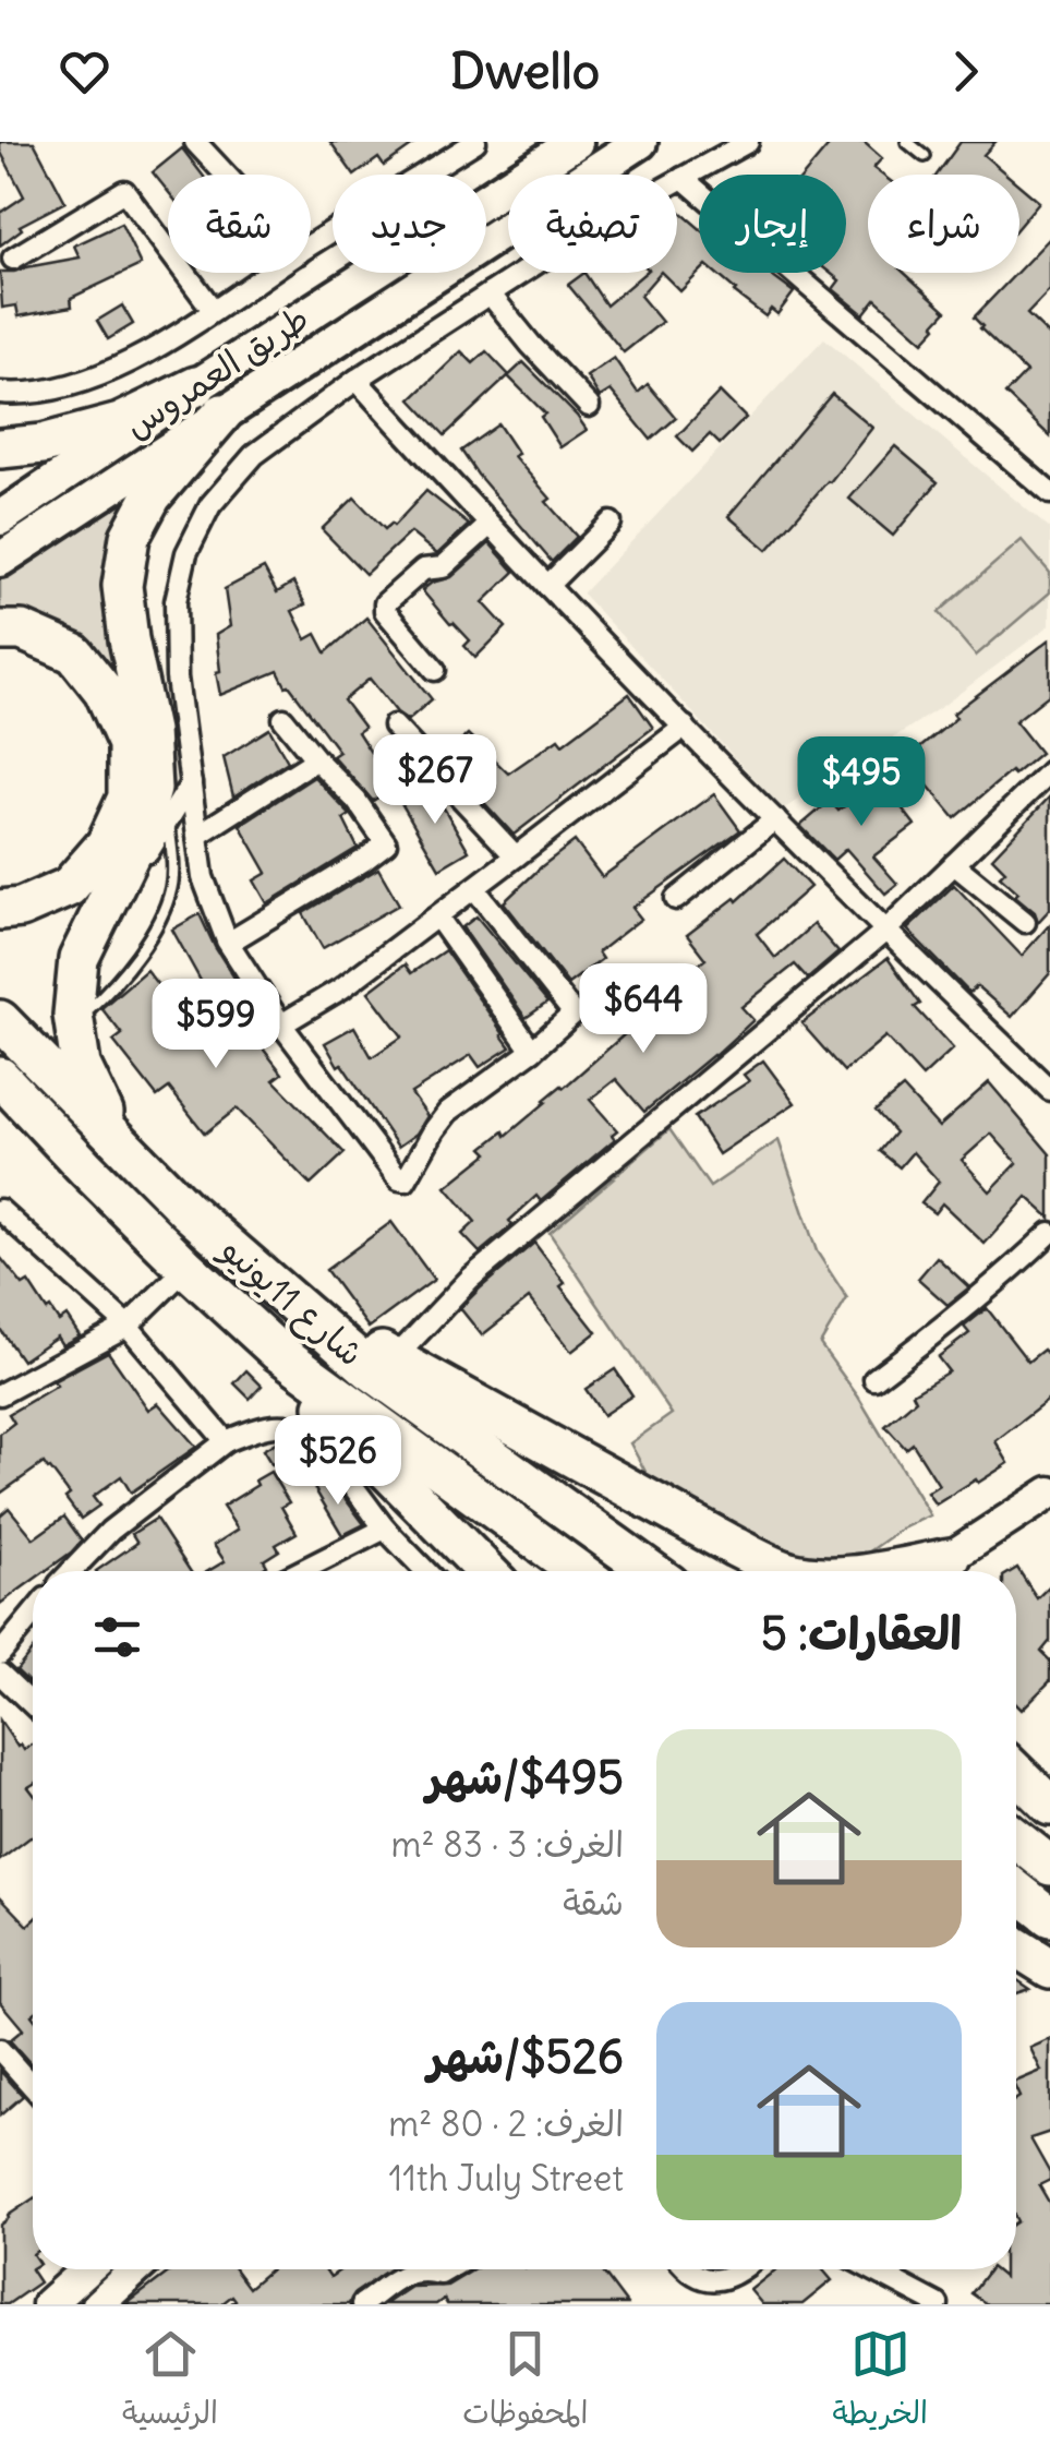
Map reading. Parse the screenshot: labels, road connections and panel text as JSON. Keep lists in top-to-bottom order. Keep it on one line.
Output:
{"streets":{"highway":["شارع 11يونيو"],"main road":["طريق العمروس"]},"page":{"header":"Dwello","chip":["شراء","إيجار","تصفية","جديد","شقة"],"price":["$267","$495","$644","$599","$526"],"heading":"العقارات: 5","list":[{"name":"$495/شهر","note":"الغرف: 3 · 83 m² · شقة"},{"name":"$526/شهر","note":"الغرف: 2 · 80 m² · 11th July Street"}],"tabs":["الخريطة","المحفوظات","الرئيسية"]}}
